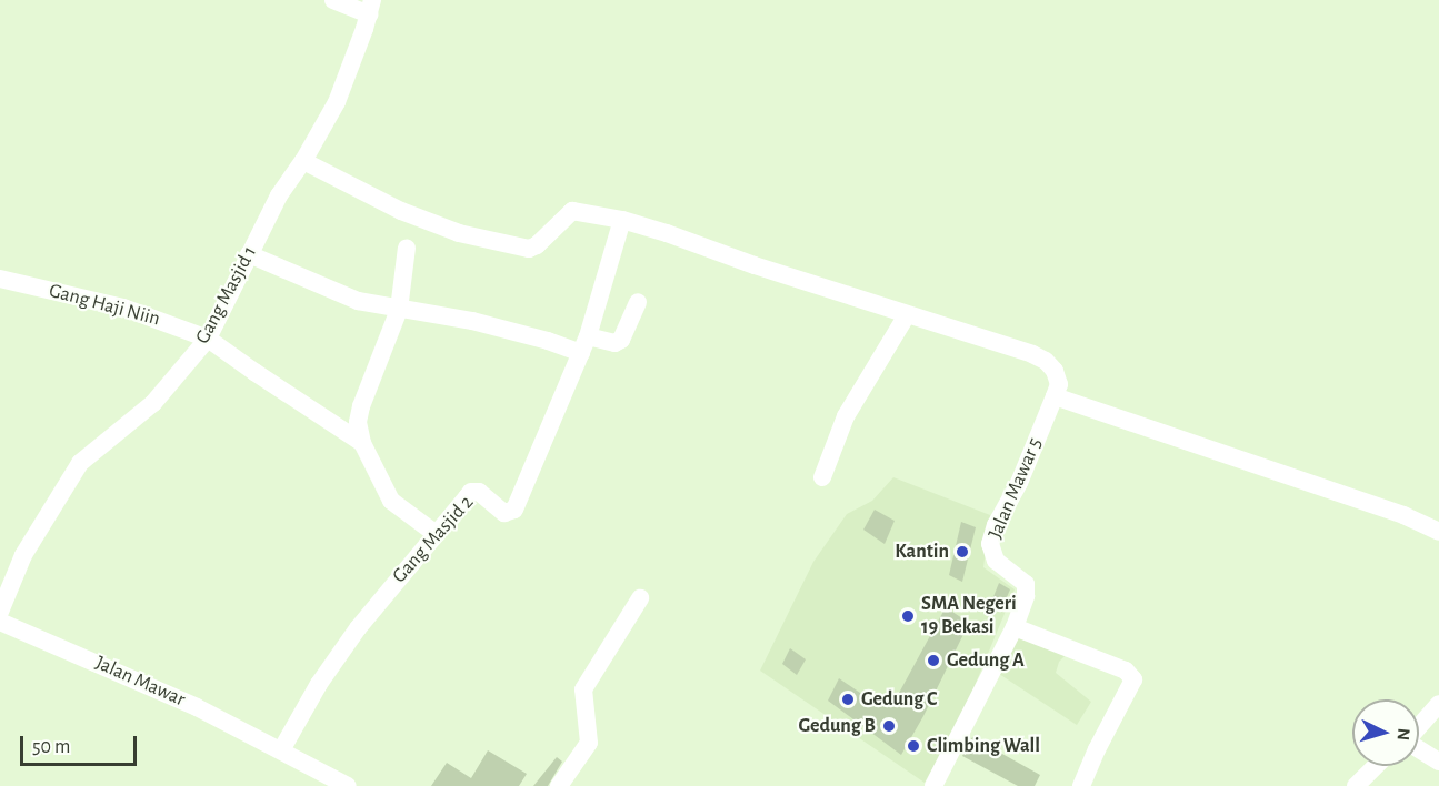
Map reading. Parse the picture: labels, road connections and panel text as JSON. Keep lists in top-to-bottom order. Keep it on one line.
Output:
{"streets":{"street":["Gang Masjid 1","Gang Haji Niin","Jalan Mawar 5","Gang Masjid 2","Jalan Mawar"]},"crossings":[["Gang Masjid 1","Gang Haji Niin"],["Gang Masjid 2","Jalan Mawar"]],"places":["Kantin","SMA Negeri 19 Bekasi","Gedung A","Gedung C","Gedung B","Climbing Wall"],"scale_bar":"50 m","north":"right"}
